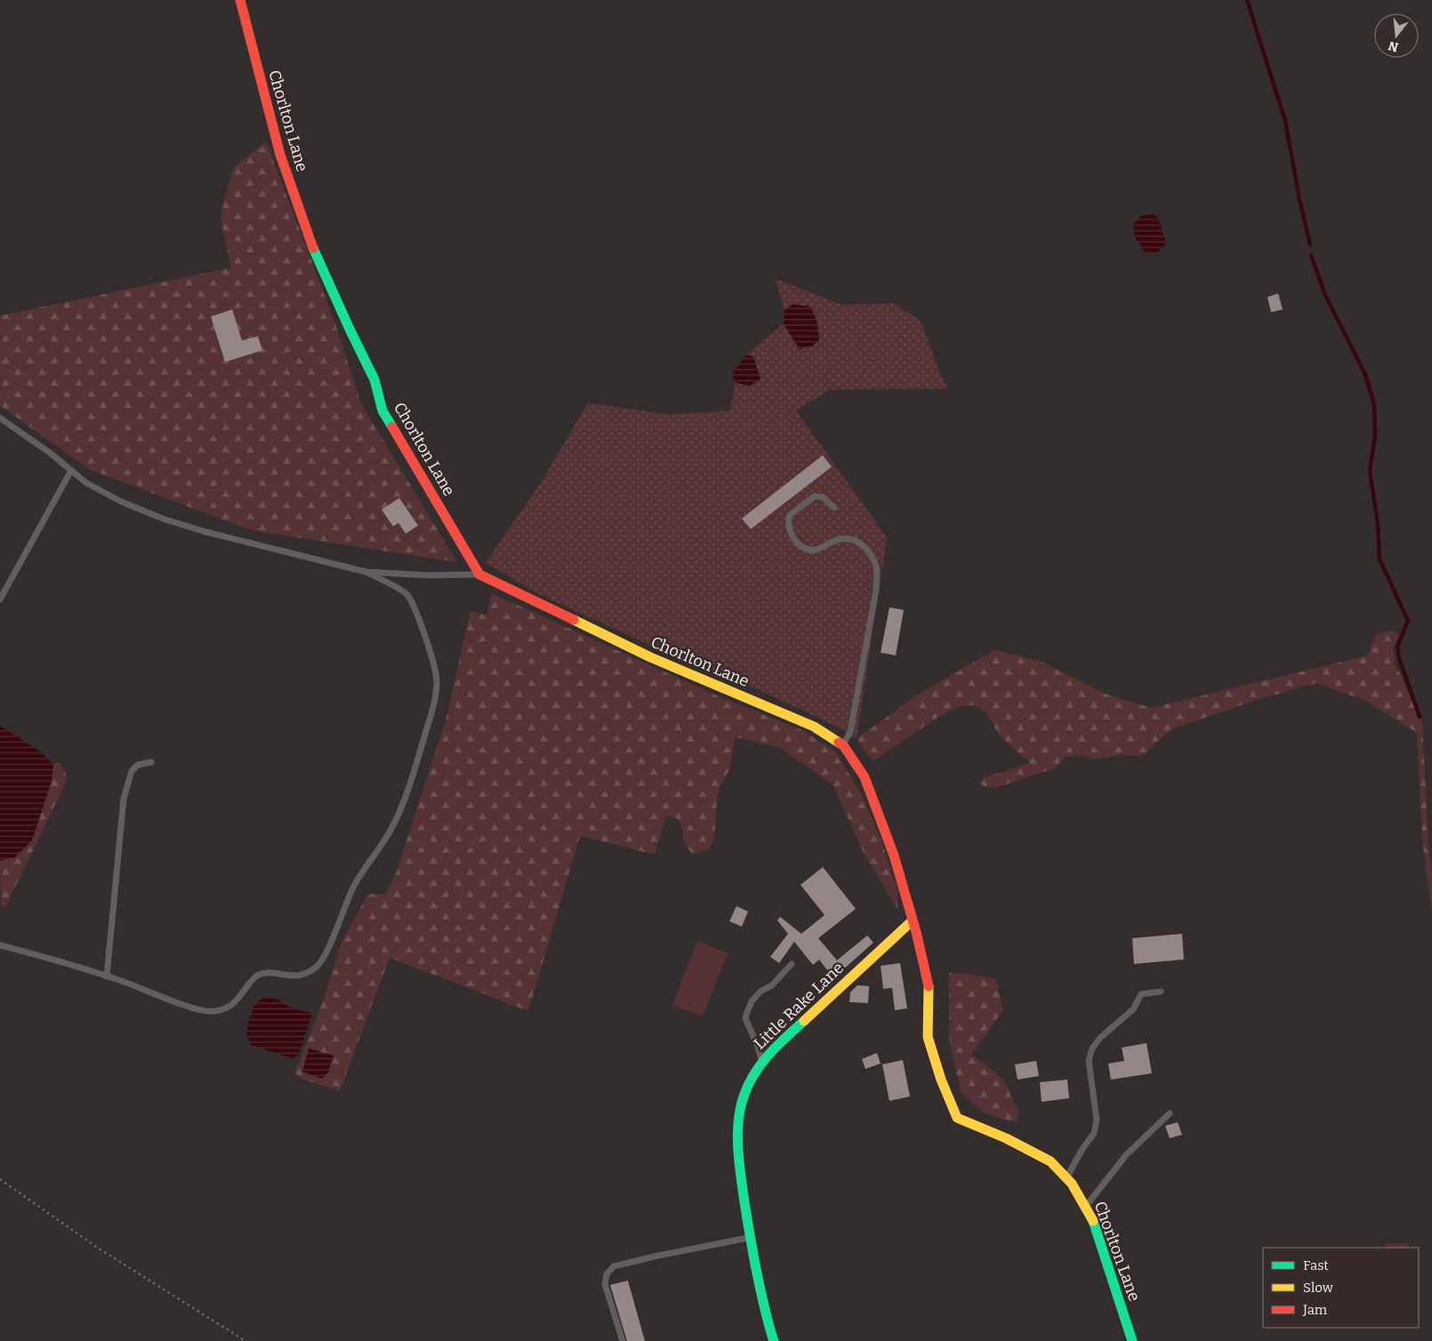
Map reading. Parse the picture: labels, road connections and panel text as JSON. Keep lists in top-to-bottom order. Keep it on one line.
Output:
{"streets":{"street":["Chorlton Lane","Little Rake Lane"]},"crossings":[["Chorlton Lane","Little Rake Lane"]],"legend":["Fast","Slow","Jam"],"north":"bottom"}
